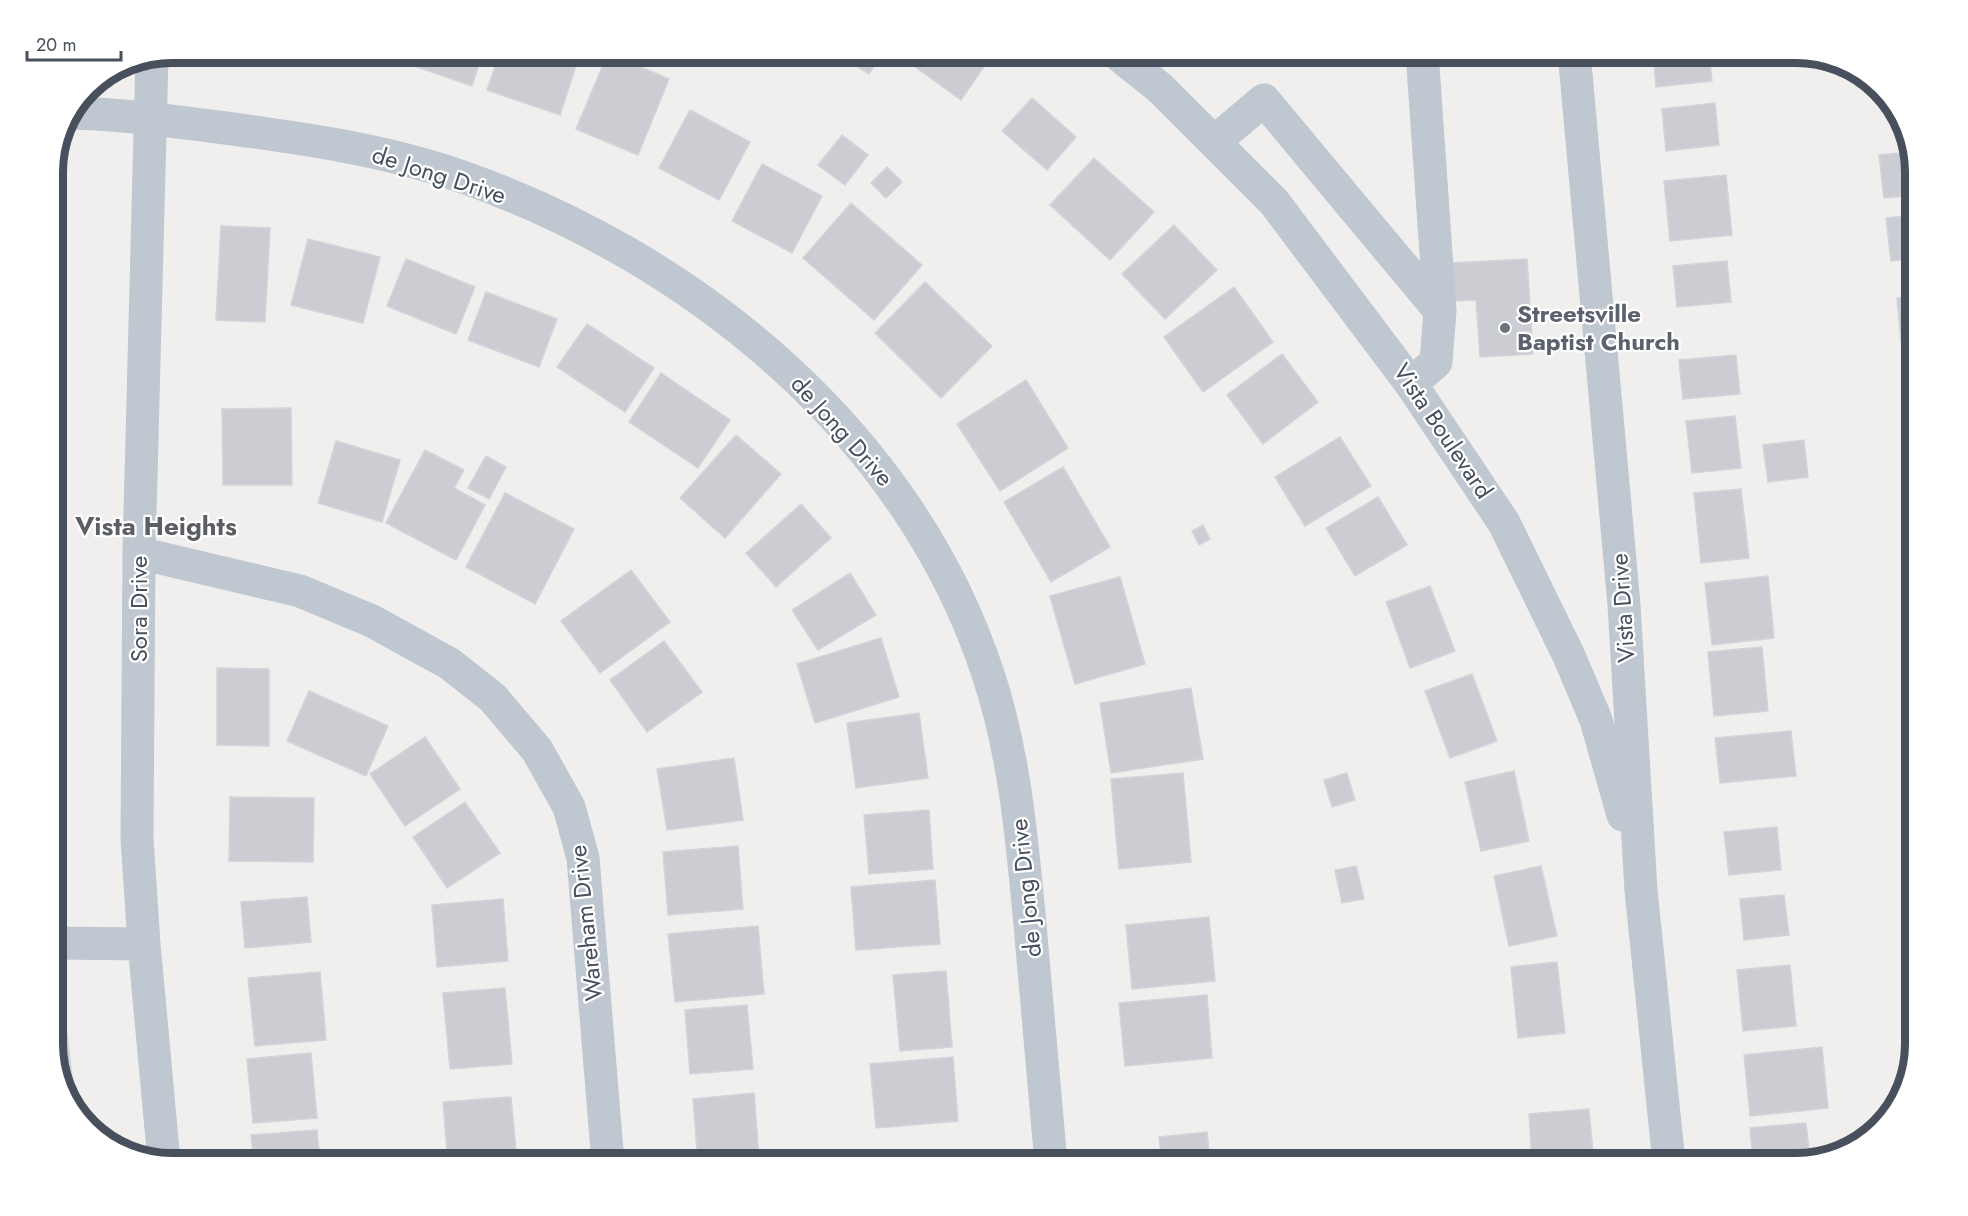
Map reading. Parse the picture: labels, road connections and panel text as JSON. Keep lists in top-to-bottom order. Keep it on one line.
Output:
{"streets":{"street":["de Jong Drive","Vista Boulevard","Vista Drive","Sora Drive","Wareham Drive"]},"crossings":[["de Jong Drive","Sora Drive"],["Vista Boulevard","Vista Drive"],["Sora Drive","Wareham Drive"]],"districts":["Vista Heights"],"places":["Streetsville Baptist Church"],"scale_bar":"20 m"}
